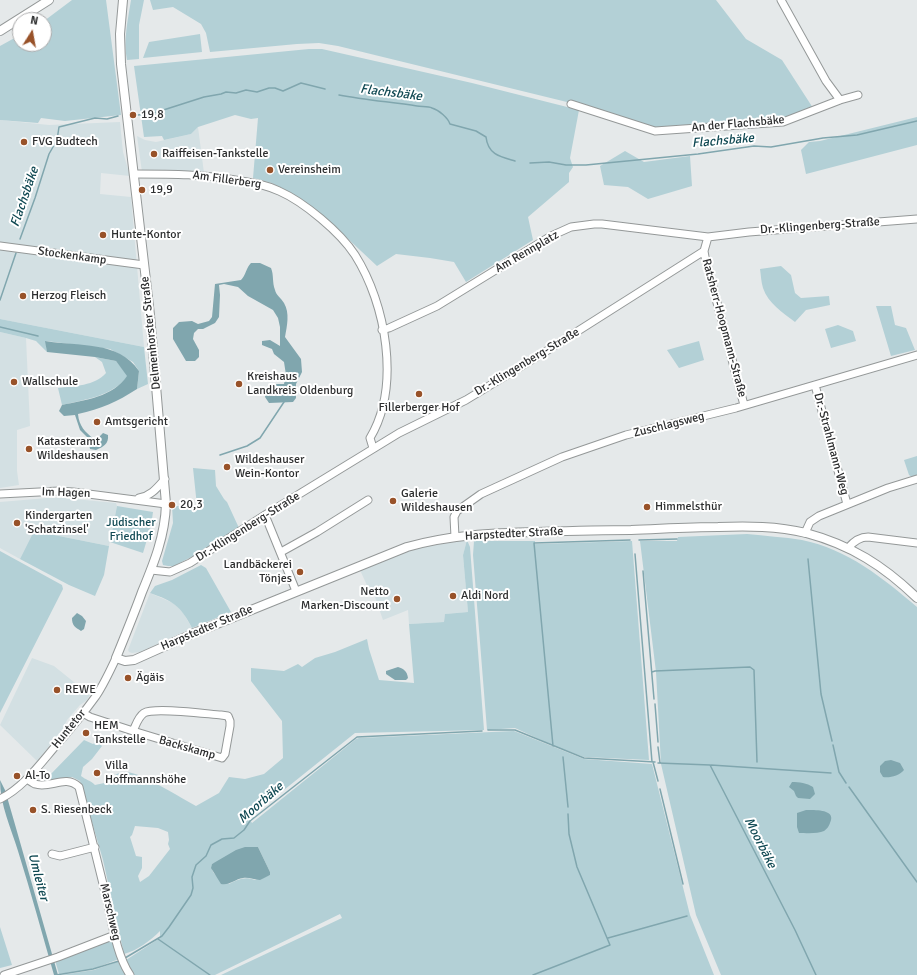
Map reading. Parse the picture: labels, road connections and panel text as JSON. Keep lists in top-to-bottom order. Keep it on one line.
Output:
{"streets":{"main road":["Delmenhorster Straße","Harpstedter Straße"],"street":["An der Flachsbäke","Am Fillerberg","Dr.-Klingenberg-Straße","Am Rennplatz","Stockenkamp","Ratsherr-Hoopmann-Straße","Zuschlagsweg","Dr.-Strahlmann-Weg","Im Hagen","Huntetor","Backskamp","Marschweg"]},"crossings":[["Am Fillerberg","Dr.-Klingenberg-Straße"],["Am Fillerberg","Am Rennplatz"],["Am Fillerberg","Delmenhorster Straße"],["Dr.-Klingenberg-Straße","Am Rennplatz"],["Dr.-Klingenberg-Straße","Ratsherr-Hoopmann-Straße"],["Dr.-Klingenberg-Straße","Delmenhorster Straße"],["Stockenkamp","Delmenhorster Straße"],["Ratsherr-Hoopmann-Straße","Zuschlagsweg"],["Delmenhorster Straße","Im Hagen"],["Delmenhorster Straße","Harpstedter Straße"],["Delmenhorster Straße","Huntetor"],["Zuschlagsweg","Dr.-Strahlmann-Weg"],["Zuschlagsweg","Harpstedter Straße"],["Harpstedter Straße","Huntetor"],["Huntetor","Backskamp"],["Huntetor","Marschweg"]],"water":["Flachsbäke","Moorbäke","Umleiter"],"parks":["Jüdischer Friedhof"],"places":["19,8","FVG Budtech","Raiffeisen-Tankstelle","Vereinsheim","19,9","Hunte-Kontor","Herzog Fleisch","Wallschule","Kreishaus Landkreis Oldenburg","Fillerberger Hof","Amtsgericht","Katasteramt Wildeshausen","Wildeshauser Wein-Kontor","Galerie Wildeshausen","20,3","Himmelsthür","Kindergarten 'Schatzinsel'","Landbäckerei Tönjes","Aldi Nord","Netto Marken-Discount","Ägäis","REWE","HEM Tankstelle","Villa Hoffmannshöhe","Al-To","S. Riesenbeck"],"north":"top"}
